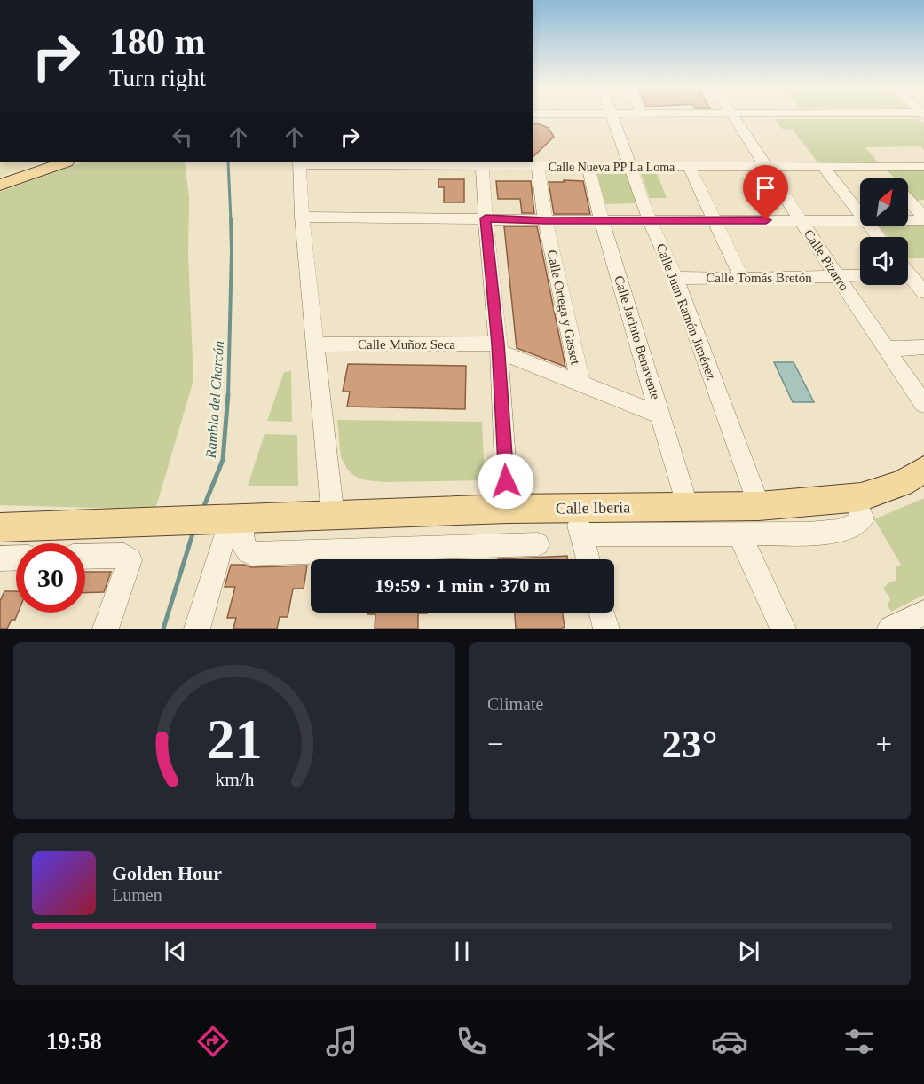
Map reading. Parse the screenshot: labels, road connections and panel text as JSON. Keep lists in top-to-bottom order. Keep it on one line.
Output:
{"streets":{"main road":["Calle Iberia"],"street":["Calle Nueva PP La Loma","Calle Pizarro","Calle Tomás Bretón","Calle Ortega y Gasset","Calle Juan Ramón Jiménez","Calle Jacinto Benavente","Calle Muñoz Seca"]},"crossings":[["Calle Nueva PP La Loma","Calle Pizarro"],["Calle Nueva PP La Loma","Calle Ortega y Gasset"],["Calle Nueva PP La Loma","Calle Juan Ramón Jiménez"],["Calle Nueva PP La Loma","Calle Jacinto Benavente"],["Calle Pizarro","Calle Tomás Bretón"],["Calle Tomás Bretón","Calle Juan Ramón Jiménez"],["Calle Juan Ramón Jiménez","Calle Iberia"],["Calle Jacinto Benavente","Calle Iberia"]],"water":["Rambla del Charcón"],"north":"top right","page":{"turn":["180 m","Turn right"],"limit":"30","trip":"19:59 · 1 min · 370 m","tile":"Climate","heat":["−","23°","+"],"song":["Golden Hour","Lumen"],"tabs":"19:58","gauge":["21","km/h"]}}
